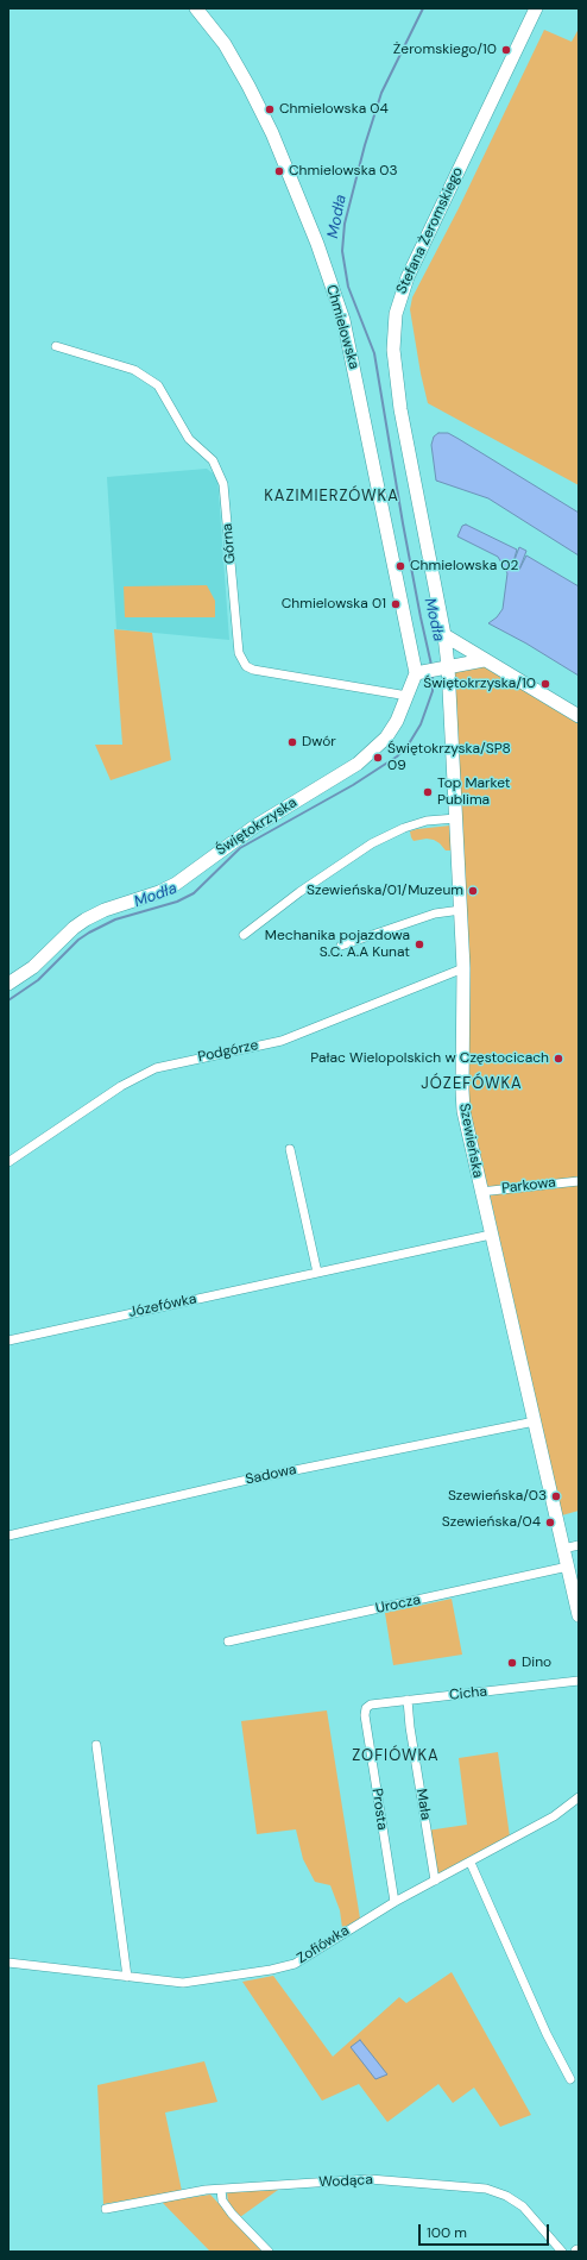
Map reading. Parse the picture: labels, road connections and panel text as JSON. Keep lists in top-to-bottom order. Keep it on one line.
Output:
{"streets":{"street":["Stefana Żeromskiego","Chmielowska","Górna","Świętokrzyska","Podgórze","Szewieńska","Parkowa","Józefówka","Sadowa","Urocza","Cicha","Mała","Prosta","Zofiówka","Wodąca"]},"crossings":[["Stefana Żeromskiego","Chmielowska"],["Stefana Żeromskiego","Świętokrzyska"],["Stefana Żeromskiego","Szewieńska"],["Chmielowska","Świętokrzyska"],["Chmielowska","Szewieńska"],["Górna","Świętokrzyska"],["Świętokrzyska","Szewieńska"],["Podgórze","Szewieńska"],["Szewieńska","Parkowa"],["Szewieńska","Józefówka"],["Szewieńska","Sadowa"],["Szewieńska","Urocza"],["Cicha","Mała"],["Cicha","Prosta"],["Mała","Zofiówka"],["Prosta","Zofiówka"]],"districts":["KAZIMIERZÓWKA","JÓZEFÓWKA","ZOFIÓWKA"],"water":["Modła"],"places":["Żeromskiego/10","Chmielowska 04","Chmielowska 03","Chmielowska 02","Chmielowska 01","Świętokrzyska/10","Dwór","Świętokrzyska/SP8 09","Top Market Publima","Szewieńska/01/Muzeum","Mechanika pojazdowa S.C. A.A Kunat","Pałac Wielopolskich w Częstocicach","Szewieńska/03","Szewieńska/04","Dino"],"scale_bar":"100 m"}
